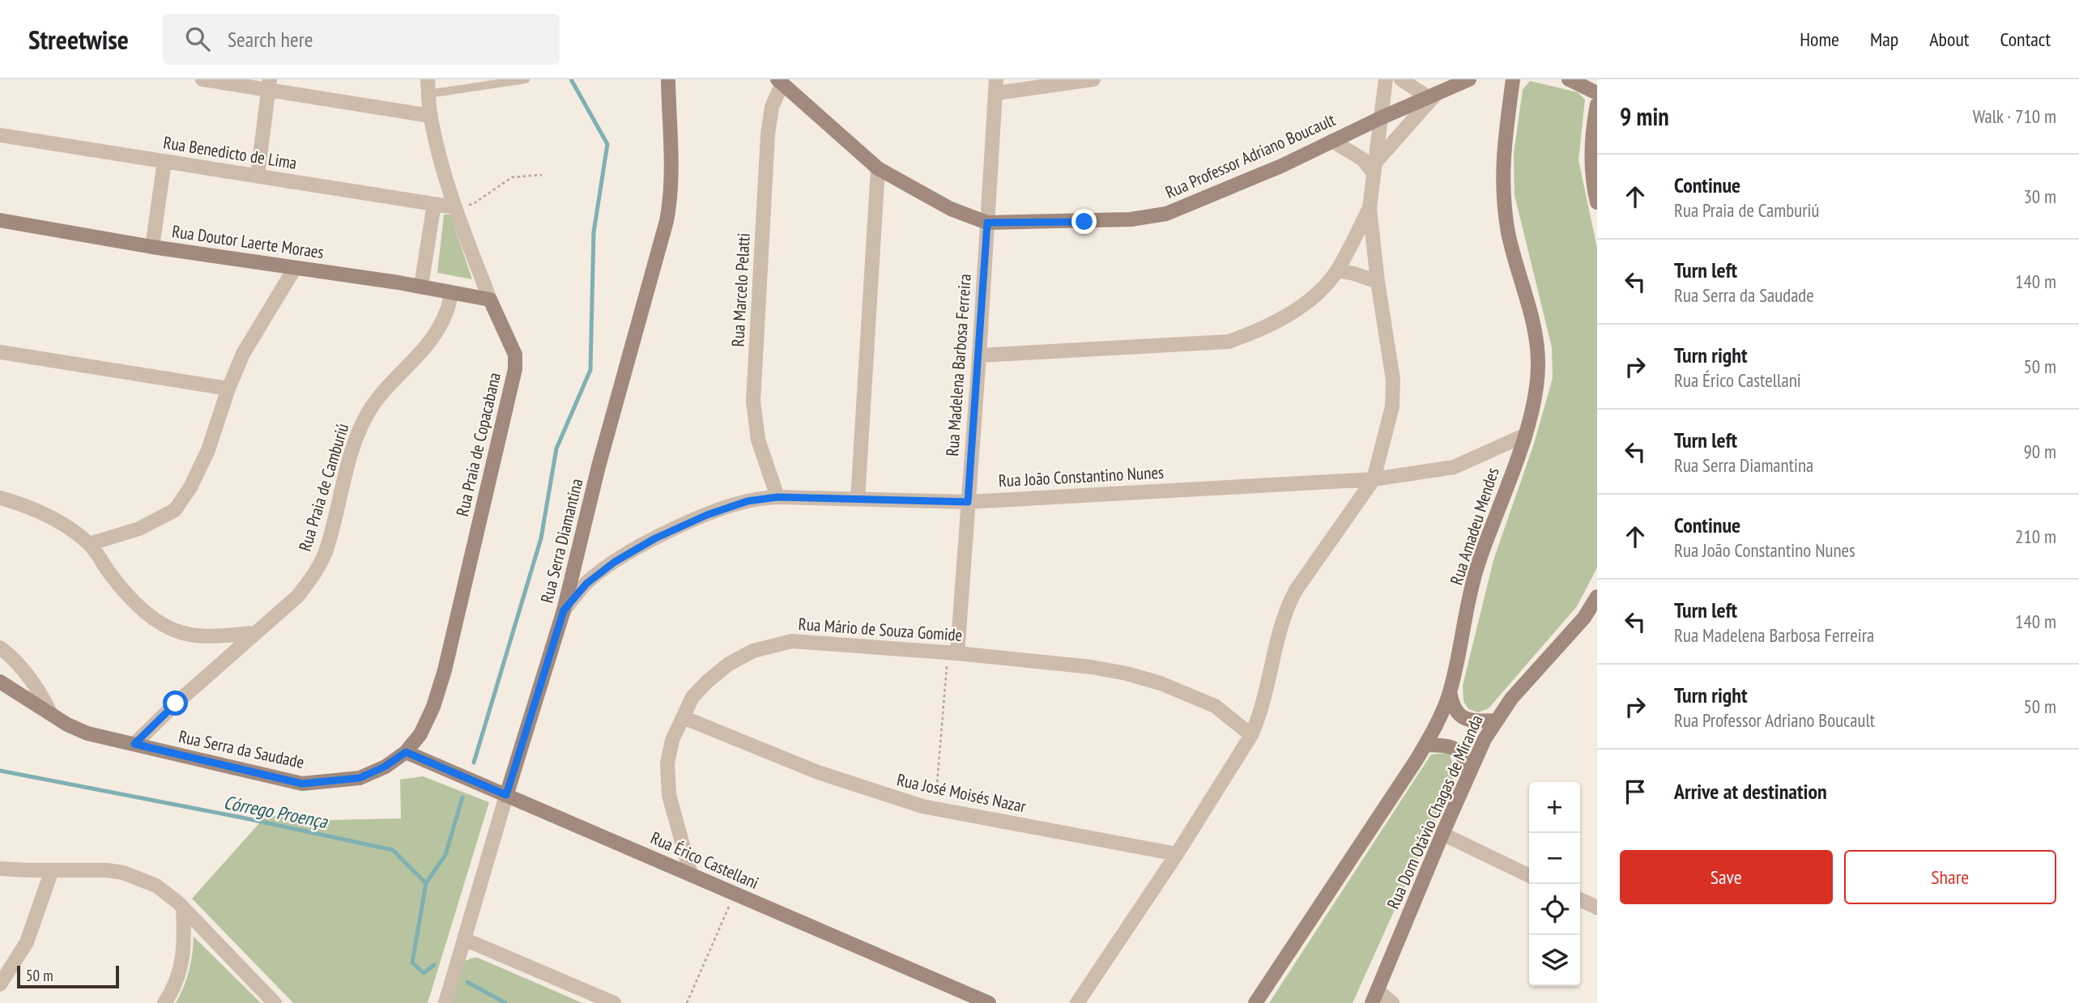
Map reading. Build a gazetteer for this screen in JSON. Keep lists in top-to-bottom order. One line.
{"streets":{"street":["Rua Benedicto de Lima","Rua Professor Adriano Boucault","Rua Doutor Laerte Moraes","Rua Marcelo Pelatti","Rua Madelena Barbosa Ferreira","Rua Praia de Copacabana","Rua João Constantino Nunes","Rua Praia de Camburiú","Rua Amadeu Mendes","Rua Serra Diamantina","Rua Mário de Souza Gomide","Rua Serra da Saudade","Rua José Moisés Nazar","Rua Dom Otávio Chagas de Miranda","Rua Érico Castellani"]},"crossings":[["Rua Benedicto de Lima","Rua Praia de Copacabana"],["Rua Professor Adriano Boucault","Rua Marcelo Pelatti"],["Rua Professor Adriano Boucault","Rua Madelena Barbosa Ferreira"],["Rua Doutor Laerte Moraes","Rua Praia de Copacabana"],["Rua Doutor Laerte Moraes","Rua Praia de Camburiú"],["Rua Marcelo Pelatti","Rua João Constantino Nunes"],["Rua Madelena Barbosa Ferreira","Rua João Constantino Nunes"],["Rua Madelena Barbosa Ferreira","Rua Mário de Souza Gomide"],["Rua Praia de Copacabana","Rua Serra da Saudade"],["Rua Praia de Copacabana","Rua Érico Castellani"],["Rua João Constantino Nunes","Rua Amadeu Mendes"],["Rua João Constantino Nunes","Rua Serra Diamantina"],["Rua Praia de Camburiú","Rua Serra da Saudade"],["Rua Serra Diamantina","Rua Érico Castellani"],["Rua Mário de Souza Gomide","Rua José Moisés Nazar"],["Rua Mário de Souza Gomide","Rua Érico Castellani"],["Rua Serra da Saudade","Rua Érico Castellani"]],"water":["Córrego Proença"],"scale_bar":"50 m","page":{"header":"Streetwise","search":"Search here","nav":["Home","Map","About","Contact"],"heading":["9 min","Walk · 710 m"],"list":[["Continue","Rua Praia de Camburiú","30 m"],["Turn left","Rua Serra da Saudade","140 m"],["Turn right","Rua Érico Castellani","50 m"],["Turn left","Rua Serra Diamantina","90 m"],["Continue","Rua João Constantino Nunes","210 m"],["Turn left","Rua Madelena Barbosa Ferreira","140 m"],["Turn right","Rua Professor Adriano Boucault","50 m"],"Arrive at destination"],"map_buttons":["+","−"],"buttons":["Save","Share"],"scale":"50 m"}}
